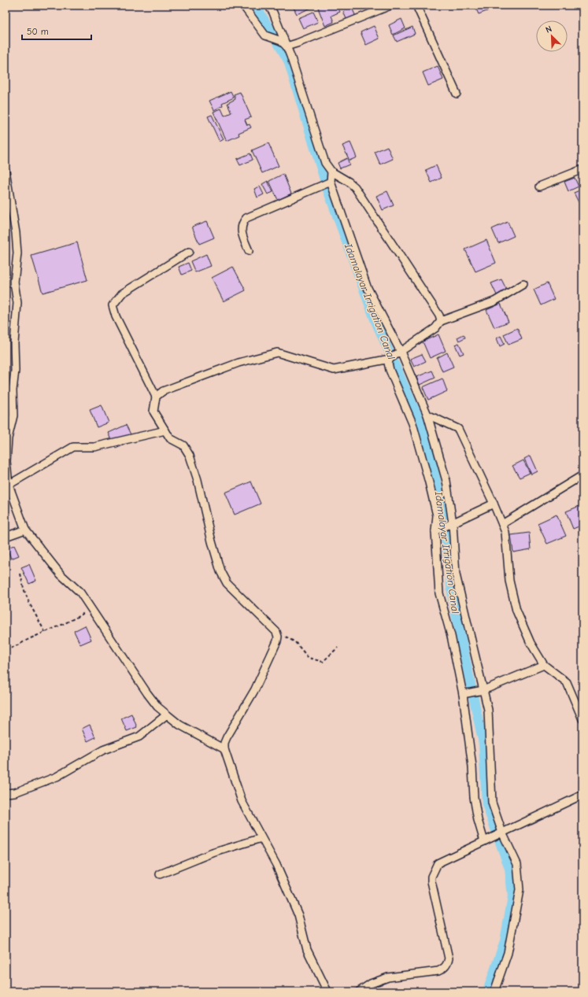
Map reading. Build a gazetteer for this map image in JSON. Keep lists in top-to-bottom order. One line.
{"water":["Idamalayar Irrigation Canal"],"scale_bar":"50 m","north":"top left"}
